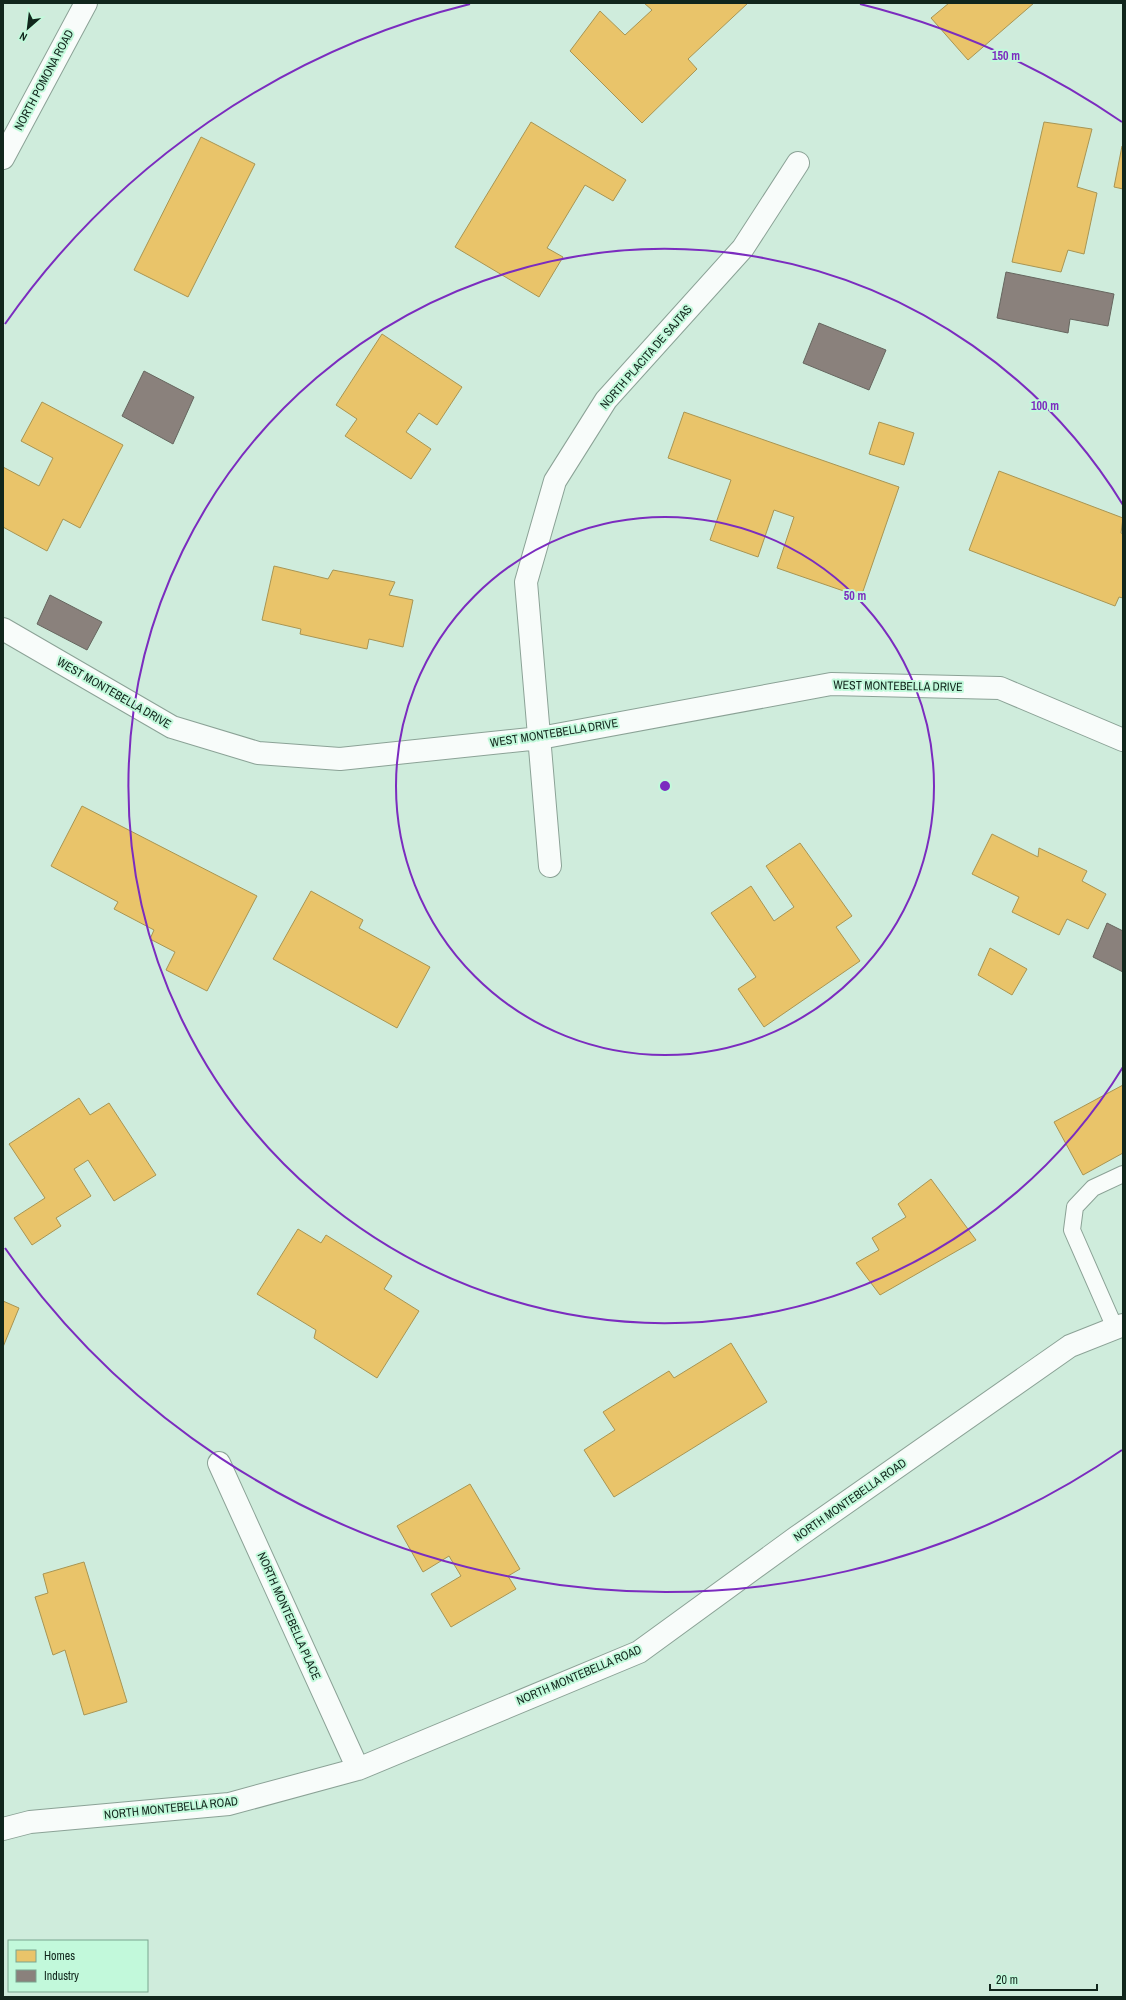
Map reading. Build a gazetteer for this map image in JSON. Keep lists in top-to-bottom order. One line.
{"streets":{"street":["NORTH POMONA ROAD","NORTH PLACITA DE SAJTAS","WEST MONTEBELLA DRIVE","NORTH MONTEBELLA ROAD","NORTH MONTEBELLA PLACE"]},"crossings":[["NORTH PLACITA DE SAJTAS","WEST MONTEBELLA DRIVE"],["NORTH MONTEBELLA ROAD","NORTH MONTEBELLA PLACE"]],"legend":["Homes","Industry"],"scale_bar":"20 m","north":"bottom left","rings":["150 m","100 m","50 m"]}
